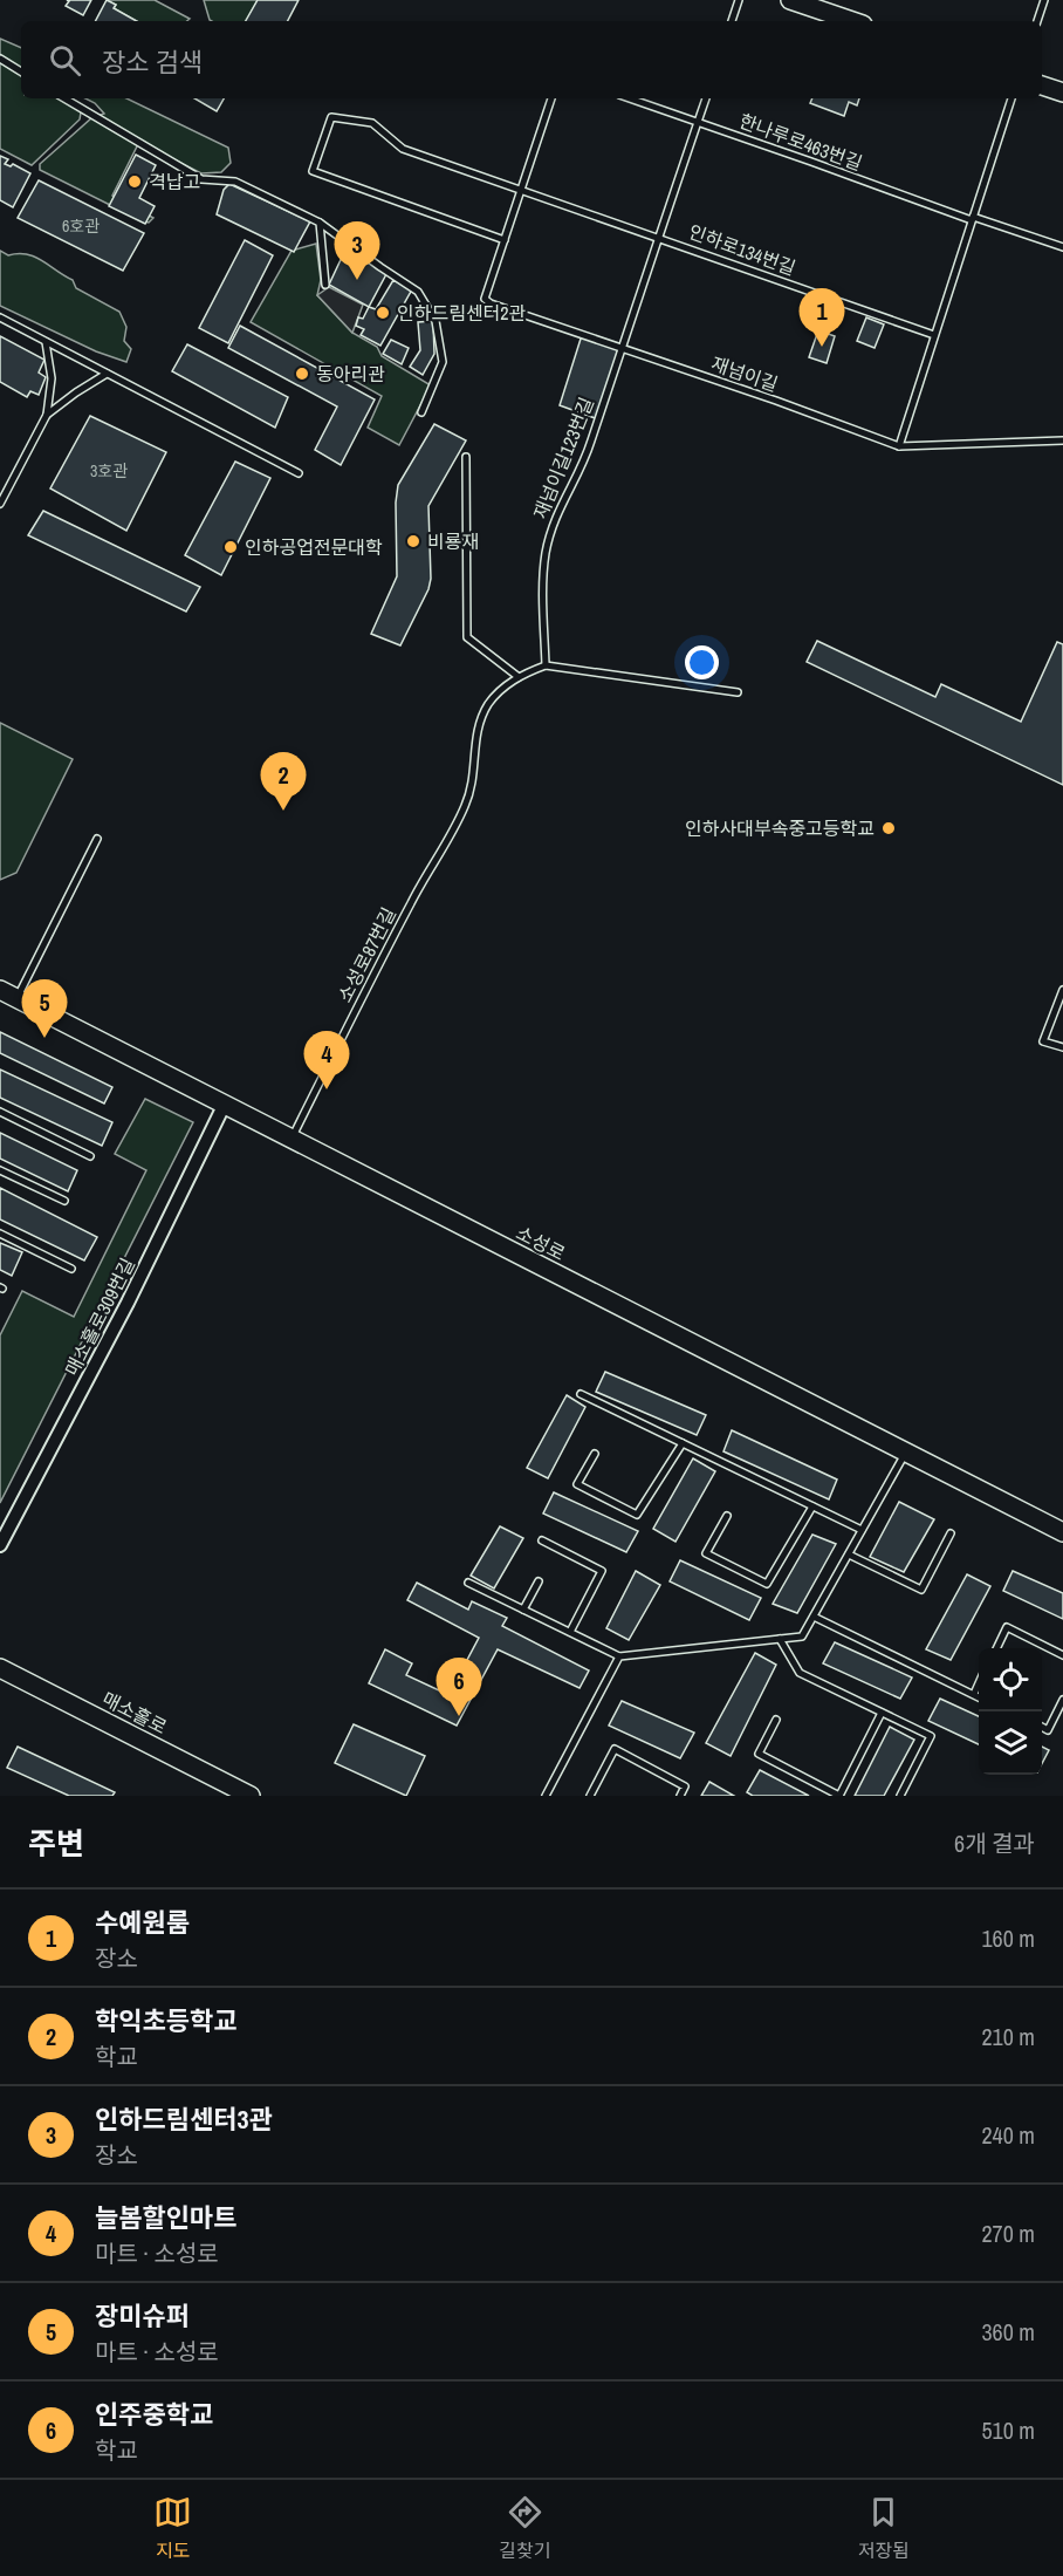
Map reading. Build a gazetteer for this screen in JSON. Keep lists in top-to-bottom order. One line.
{"streets":{"main road":["소성로","매소홀로"],"street":["매소홀로309번길"],"lane":["한나루로463번길","인하로134번길","재넘이길","재넘이길123번길","소성로87번길"]},"crossings":[["한나루로463번길","재넘이길123번길"],["인하로134번길","재넘이길"],["인하로134번길","재넘이길123번길"],["재넘이길","재넘이길123번길"],["소성로87번길","소성로"],["소성로","매소홀로309번길"]],"places":["격납고","인하드림센터2관","동아리관","비룡재","인하공업전문대학","인하사대부속중고등학교"],"house_numbers":["6호관","3호관"],"page":{"search":"장소 검색","pins":["3","1","2","5","4","6"],"heading":["주변","6개 결과"],"list":[{"mark":"1","name":"수예원룸","note":"장소","value":"160 m"},{"mark":"2","name":"학익초등학교","note":"학교","value":"210 m"},{"mark":"3","name":"인하드림센터3관","note":"장소","value":"240 m"},{"mark":"4","name":"늘봄할인마트","note":"마트 · 소성로","value":"270 m"},{"mark":"5","name":"장미슈퍼","note":"마트 · 소성로","value":"360 m"},{"mark":"6","name":"인주중학교","note":"학교","value":"510 m"}],"nav":["지도","길찾기","저장됨"]}}
